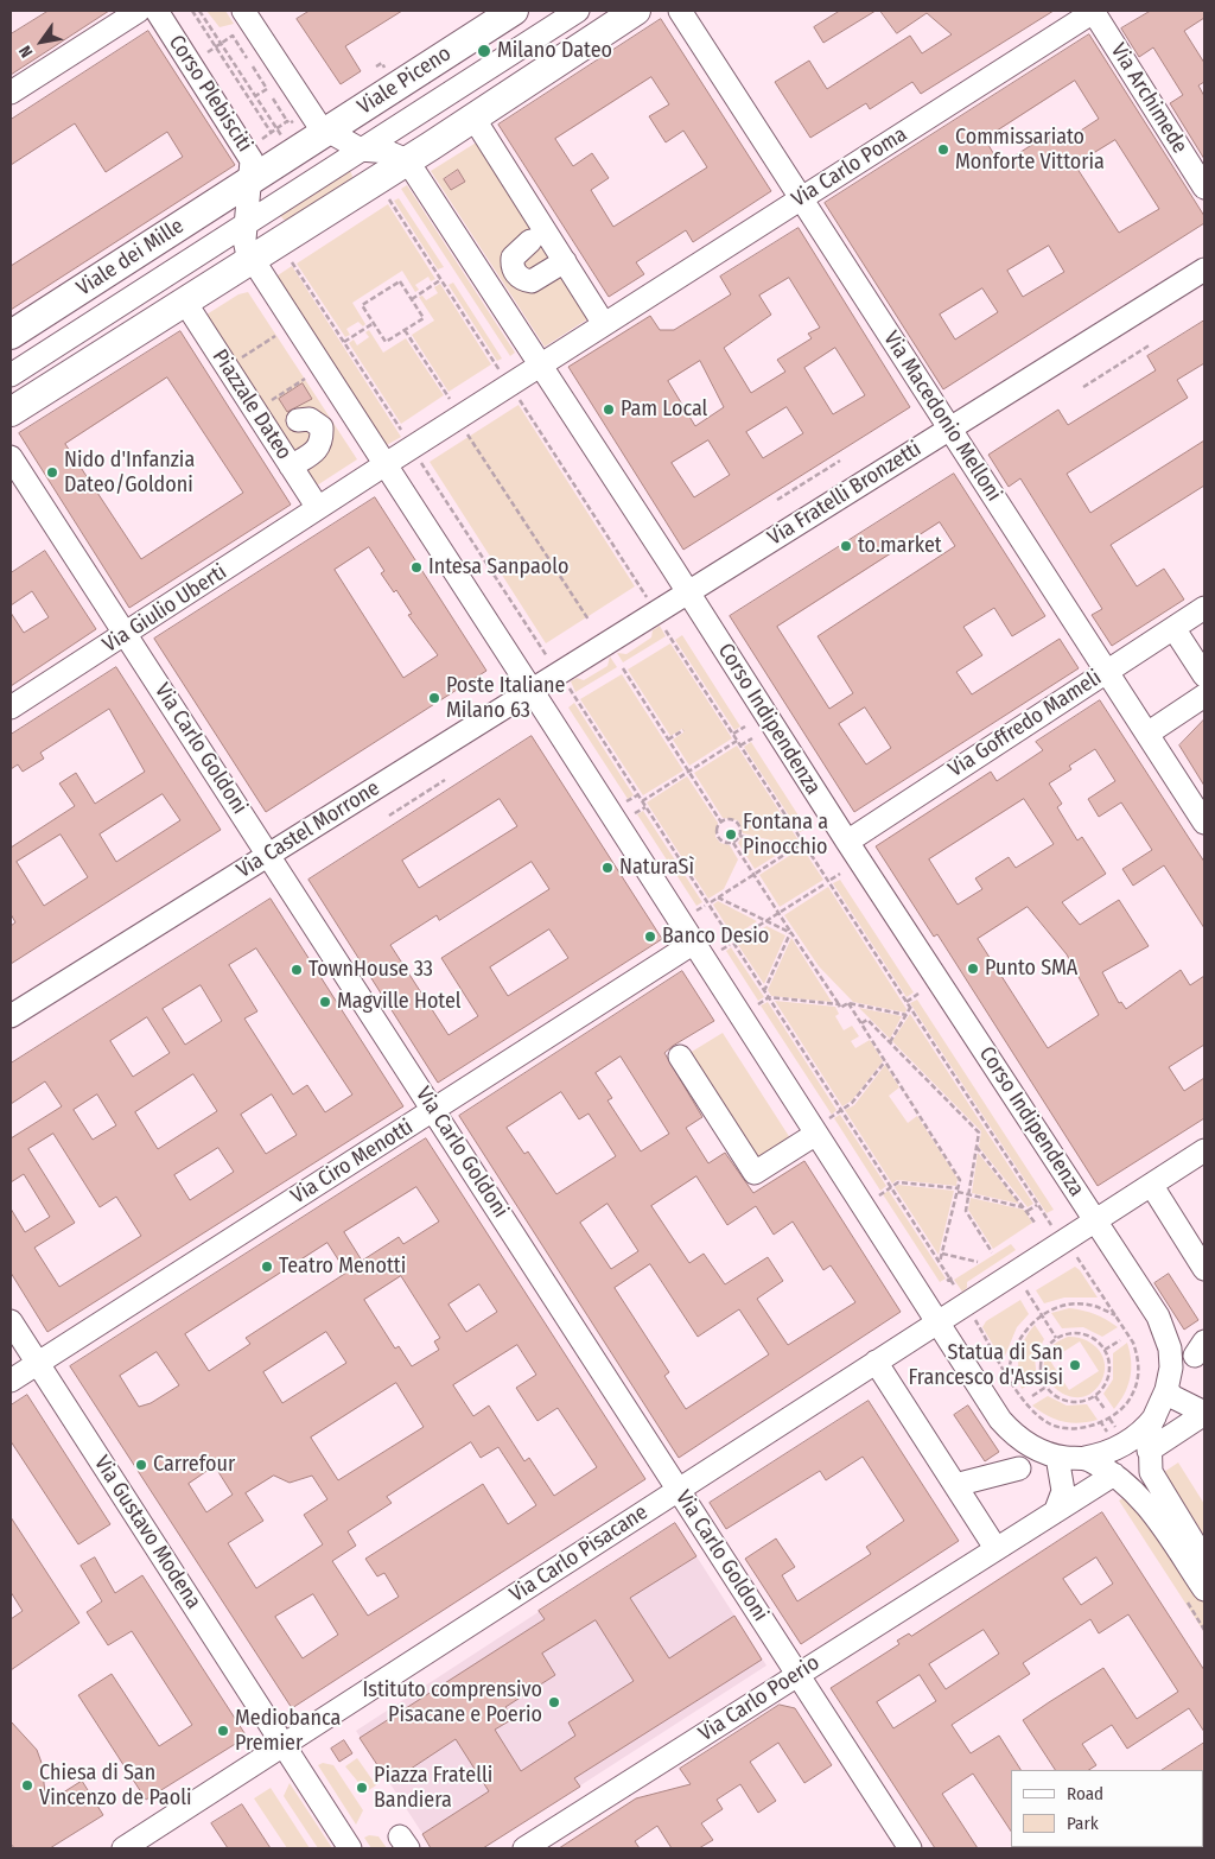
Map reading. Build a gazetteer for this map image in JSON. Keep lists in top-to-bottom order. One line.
{"streets":{"main road":["Viale Piceno","Viale dei Mille"],"street":["Corso Plebisciti","Via Archimede","Via Carlo Poma","Piazzale Dateo","Via Macedonio Melloni","Via Fratelli Bronzetti","Via Giulio Uberti","Corso Indipendenza","Via Goffredo Mameli","Via Carlo Goldoni","Via Castel Morrone","Via Ciro Menotti","Via Gustavo Modena","Via Carlo Pisacane","Via Carlo Poerio"]},"crossings":[["Corso Plebisciti","Viale dei Mille"],["Via Archimede","Via Carlo Poma"],["Via Carlo Poma","Via Macedonio Melloni"],["Piazzale Dateo","Via Giulio Uberti"],["Via Macedonio Melloni","Via Fratelli Bronzetti"],["Via Macedonio Melloni","Via Goffredo Mameli"],["Via Fratelli Bronzetti","Corso Indipendenza"],["Via Fratelli Bronzetti","Via Castel Morrone"],["Via Giulio Uberti","Via Carlo Goldoni"],["Corso Indipendenza","Via Goffredo Mameli"],["Corso Indipendenza","Via Carlo Pisacane"],["Via Carlo Goldoni","Via Castel Morrone"],["Via Carlo Goldoni","Via Ciro Menotti"],["Via Carlo Goldoni","Via Carlo Pisacane"],["Via Carlo Goldoni","Via Carlo Poerio"],["Via Ciro Menotti","Via Gustavo Modena"],["Via Gustavo Modena","Via Carlo Pisacane"]],"places":["Milano Dateo","Commissariato Monforte Vittoria","Pam Local","Nido d'Infanzia Dateo/Goldoni","to.market","Intesa Sanpaolo","Poste Italiane Milano 63","Fontana a Pinocchio","NaturaSì","Banco Desio","Punto SMA","TownHouse 33","Magville Hotel","Teatro Menotti","Statua di San Francesco d'Assisi","Carrefour","Istituto comprensivo Pisacane e Poerio","Mediobanca Premier","Chiesa di San Vincenzo de Paoli","Piazza Fratelli Bandiera"],"legend":["Road","Park"],"north":"bottom left"}
